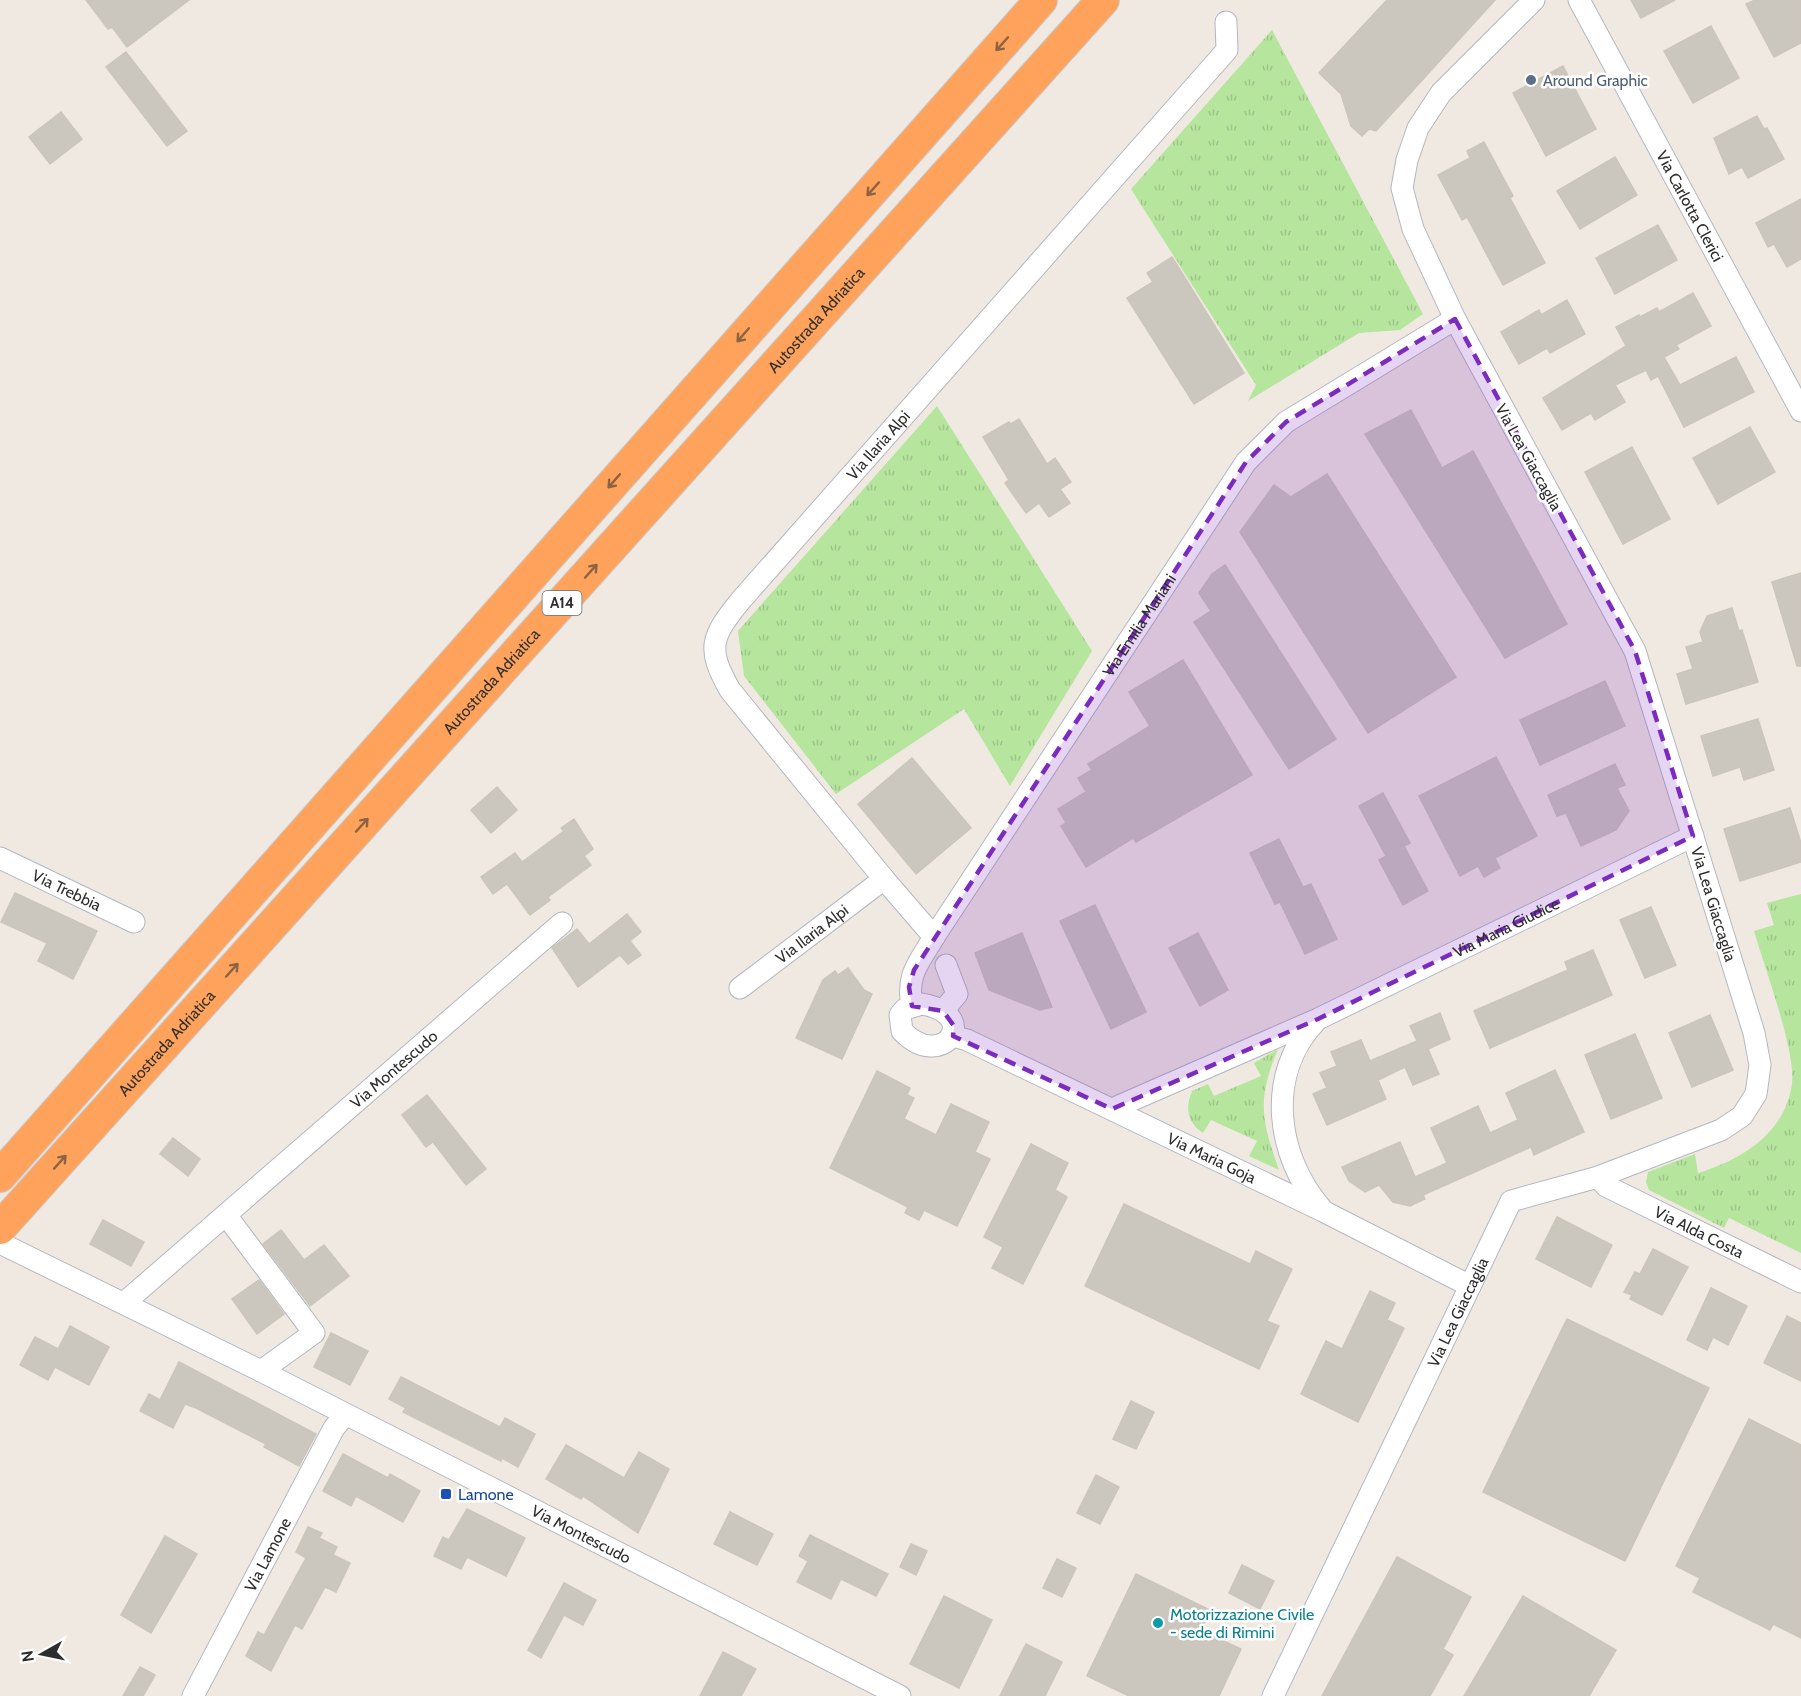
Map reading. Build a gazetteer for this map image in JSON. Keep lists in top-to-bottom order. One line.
{"streets":{"highway":["Autostrada Adriatica","A14"],"street":["Via Carlotta Clerici","Via Ilaria Alpi","Via Lea Giaccaglia","Via Emilia Mariani","Via Trebbia","Via Maria Giudice","Via Montescudo","Via Maria Goja","Via Alda Costa","Via Lamone"]},"crossings":[["Via Ilaria Alpi","Via Emilia Mariani"],["Via Lea Giaccaglia","Via Emilia Mariani"],["Via Lea Giaccaglia","Via Maria Giudice"],["Via Lea Giaccaglia","Via Maria Goja"],["Via Lea Giaccaglia","Via Alda Costa"],["Via Emilia Mariani","Via Maria Goja"],["Via Maria Giudice","Via Maria Goja"],["Via Montescudo","Via Lamone"]],"places":{"other":["Around Graphic","Motorizzazione Civile - sede di Rimini"],"transit":["Lamone"]},"north":"left"}
